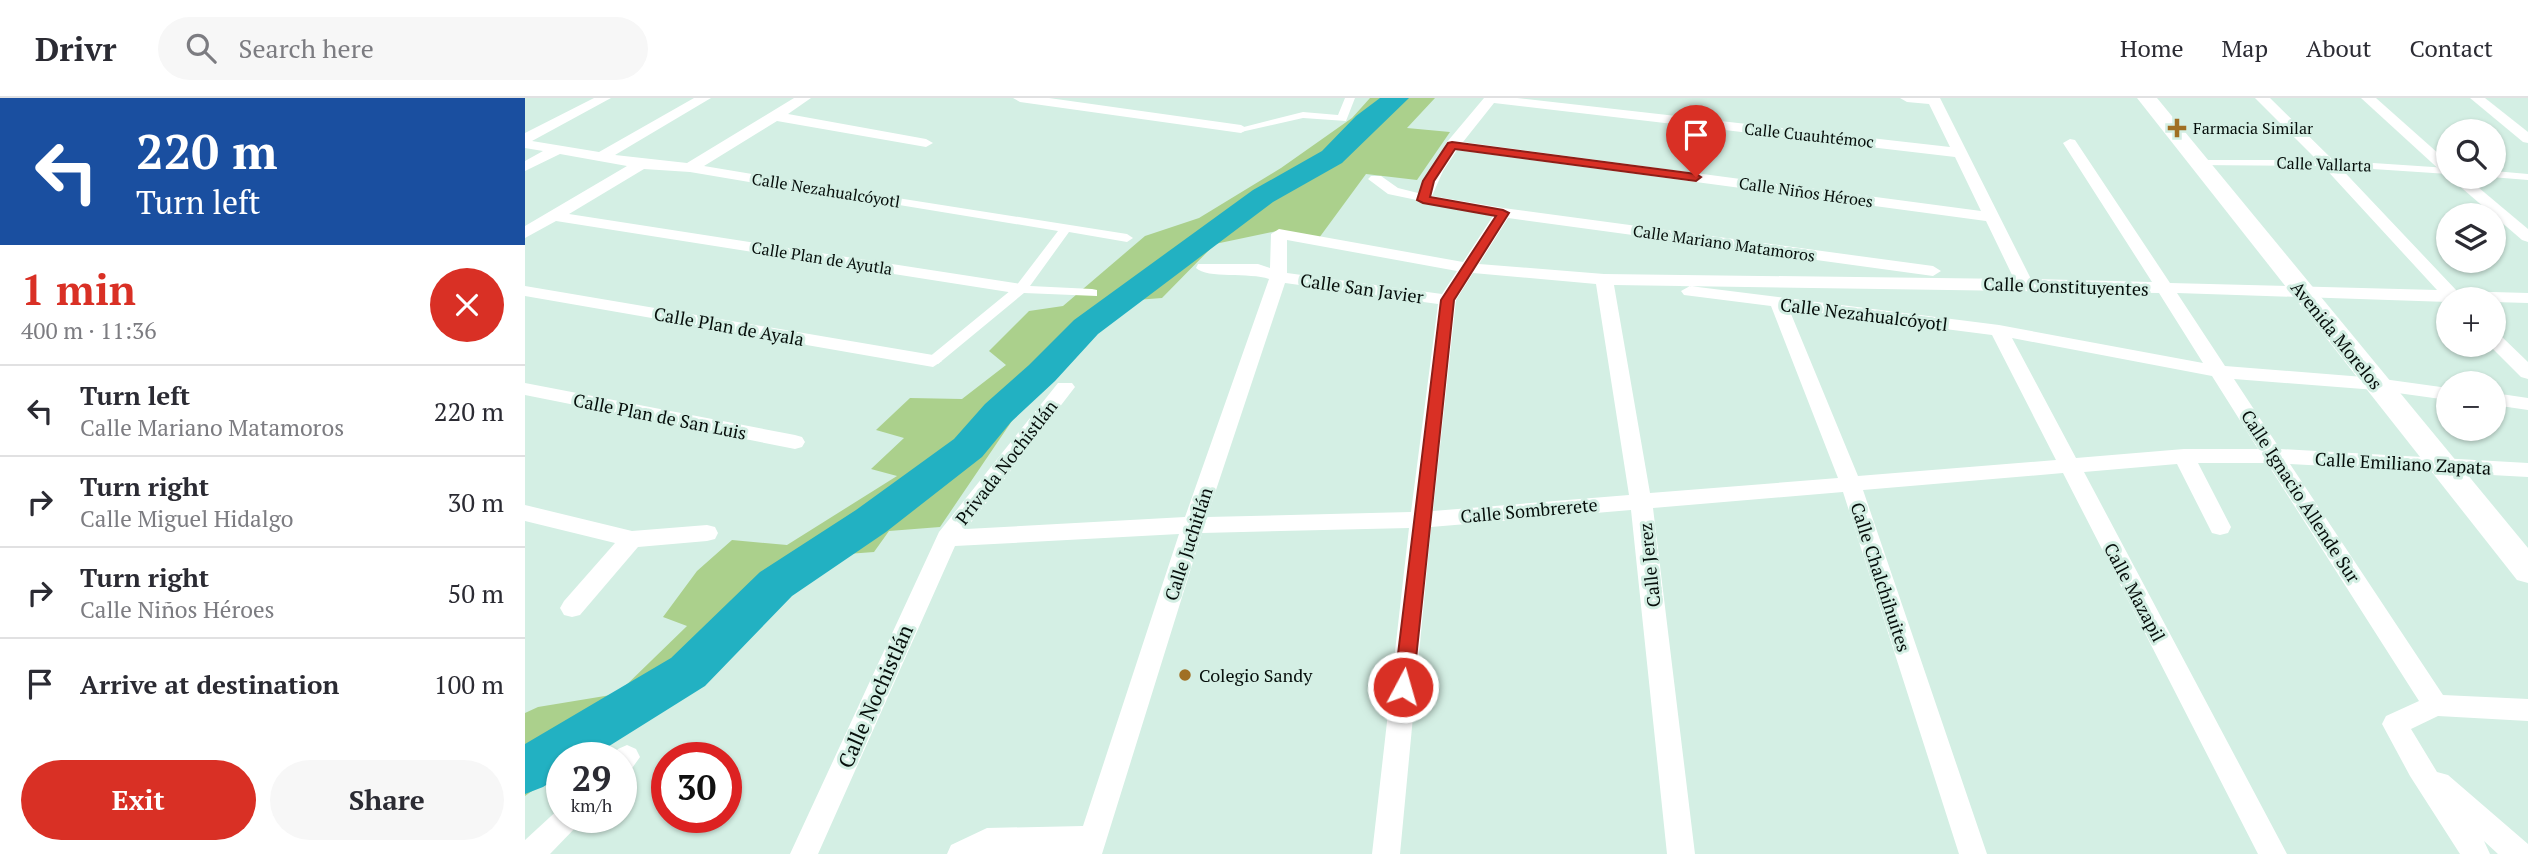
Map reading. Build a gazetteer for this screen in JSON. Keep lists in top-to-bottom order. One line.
{"streets":{"main road":["Avenida Morelos"],"street":["Calle Cuauhtémoc","Calle Vallarta","Calle Nezahualcóyotl","Calle Niños Héroes","Calle Mariano Matamoros","Calle Plan de Ayutla","Calle Constituyentes","Calle San Javier","Calle Plan de Ayala","Calle Plan de San Luis","Privada Nochistlán","Calle Emiliano Zapata","Calle Ignacio Allende Sur","Calle Sombrerete","Calle Juchitlán","Calle Jerez","Calle Chalchihuites","Calle Mazapil","Calle Nochistlán"]},"crossings":[["Calle Vallarta","Avenida Morelos"],["Calle Nezahualcóyotl","Calle Constituyentes"],["Calle Nezahualcóyotl","Avenida Morelos"],["Calle Nezahualcóyotl","Calle Ignacio Allende Sur"],["Calle Nezahualcóyotl","Calle Juchitlán"],["Calle Nezahualcóyotl","Calle Jerez"],["Calle Nezahualcóyotl","Calle Chalchihuites"],["Calle Nezahualcóyotl","Calle Mazapil"],["Calle Mariano Matamoros","Calle Constituyentes"],["Calle Constituyentes","Avenida Morelos"],["Calle Constituyentes","Calle Ignacio Allende Sur"],["Calle Constituyentes","Calle Jerez"],["Calle San Javier","Calle Juchitlán"],["Avenida Morelos","Calle Emiliano Zapata"],["Privada Nochistlán","Calle Sombrerete"],["Privada Nochistlán","Calle Nochistlán"],["Calle Emiliano Zapata","Calle Ignacio Allende Sur"],["Calle Emiliano Zapata","Calle Sombrerete"],["Calle Emiliano Zapata","Calle Mazapil"],["Calle Sombrerete","Calle Juchitlán"],["Calle Sombrerete","Calle Jerez"],["Calle Sombrerete","Calle Chalchihuites"],["Calle Sombrerete","Calle Mazapil"],["Calle Sombrerete","Calle Nochistlán"]],"places":{"health":["Farmacia Similar"],"other":["Colegio Sandy"]},"page":{"header":"Drivr","search":"Search here","nav":["Home","Map","About","Contact"],"turn":["220 m","Turn left"],"map_buttons":["+","−"],"heading":["1 min","400 m · 11:36"],"list":[{"name":"Turn left","note":"Calle Mariano Matamoros","value":"220 m"},{"name":"Turn right","note":"Calle Miguel Hidalgo","value":"30 m"},{"name":"Turn right","note":"Calle Niños Héroes","value":"50 m"},{"name":"Arrive at destination","value":"100 m"}],"speed":"29 km/h","limit":"30","buttons":["Exit","Share"]}}
